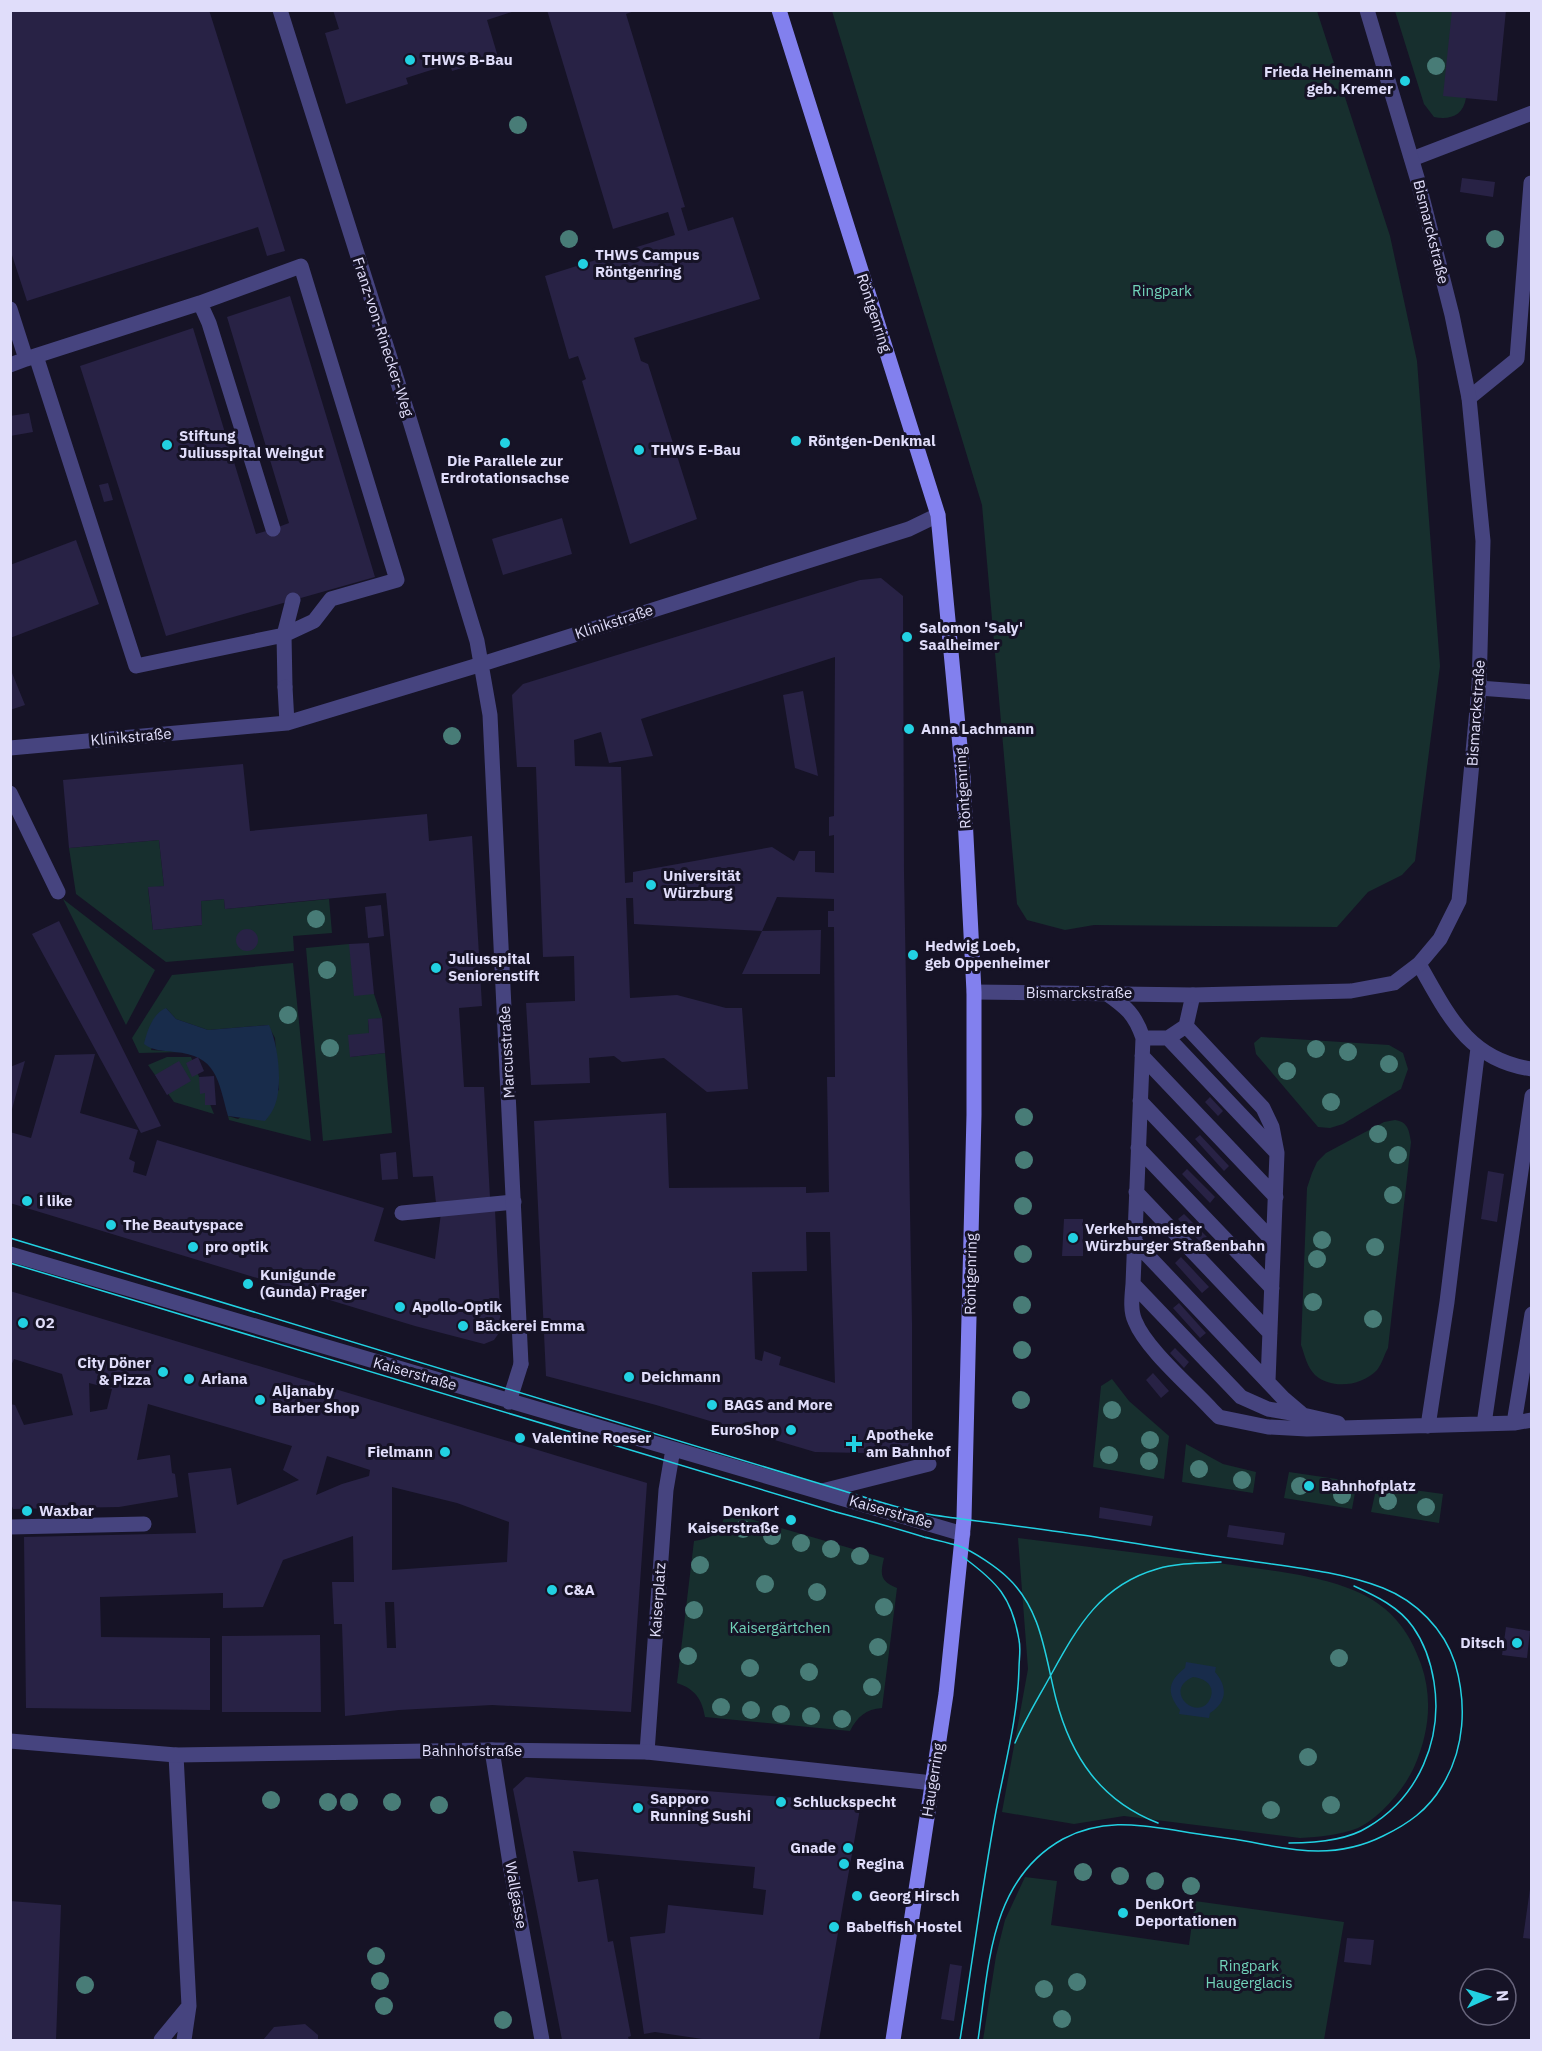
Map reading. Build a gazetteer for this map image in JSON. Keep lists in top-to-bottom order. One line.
{"streets":{"main road":["Röntgenring","Haugerring"],"street":["Bismarckstraße","Franz-von-Rinecker-Weg","Klinikstraße","Marcusstraße","Kaiserstraße","Kaiserplatz","Bahnhofstraße","Wallgasse"]},"crossings":[["Bismarckstraße","Röntgenring"],["Röntgenring","Klinikstraße"],["Röntgenring","Kaiserstraße"],["Röntgenring","Haugerring"],["Franz-von-Rinecker-Weg","Klinikstraße"],["Franz-von-Rinecker-Weg","Marcusstraße"],["Klinikstraße","Marcusstraße"],["Marcusstraße","Kaiserstraße"],["Kaiserstraße","Kaiserplatz"],["Kaiserstraße","Haugerring"],["Kaiserplatz","Bahnhofstraße"],["Bahnhofstraße","Haugerring"],["Bahnhofstraße","Wallgasse"]],"parks":["Ringpark","Kaisergärtchen","Ringpark Haugerglacis"],"places":{"other":["THWS B-Bau","Frieda Heinemann geb. Kremer","THWS Campus Röntgenring","Röntgen-Denkmal","Die Parallele zur Erdrotationsachse","Stiftung Juliusspital Weingut","THWS E-Bau","Salomon 'Saly' Saalheimer","Anna Lachmann","Universität Würzburg","Hedwig Loeb, geb Oppenheimer","Juliusspital Seniorenstift","i like","The Beautyspace","Verkehrsmeister Würzburger Straßenbahn","pro optik","Kunigunde (Gunda) Prager","Apollo-Optik","O2","Bäckerei Emma","City Döner & Pizza","Deichmann","Ariana","Aljanaby Barber Shop","BAGS and More","EuroShop","Valentine Roeser","Fielmann","Bahnhofplatz","Waxbar","Denkort Kaiserstraße","C&A","Ditsch","Schluckspecht","Sapporo Running Sushi","Gnade","Regina","Georg Hirsch","DenkOrt Deportationen","Babelfish Hostel"],"health":["Apotheke am Bahnhof"]},"north":"right"}
